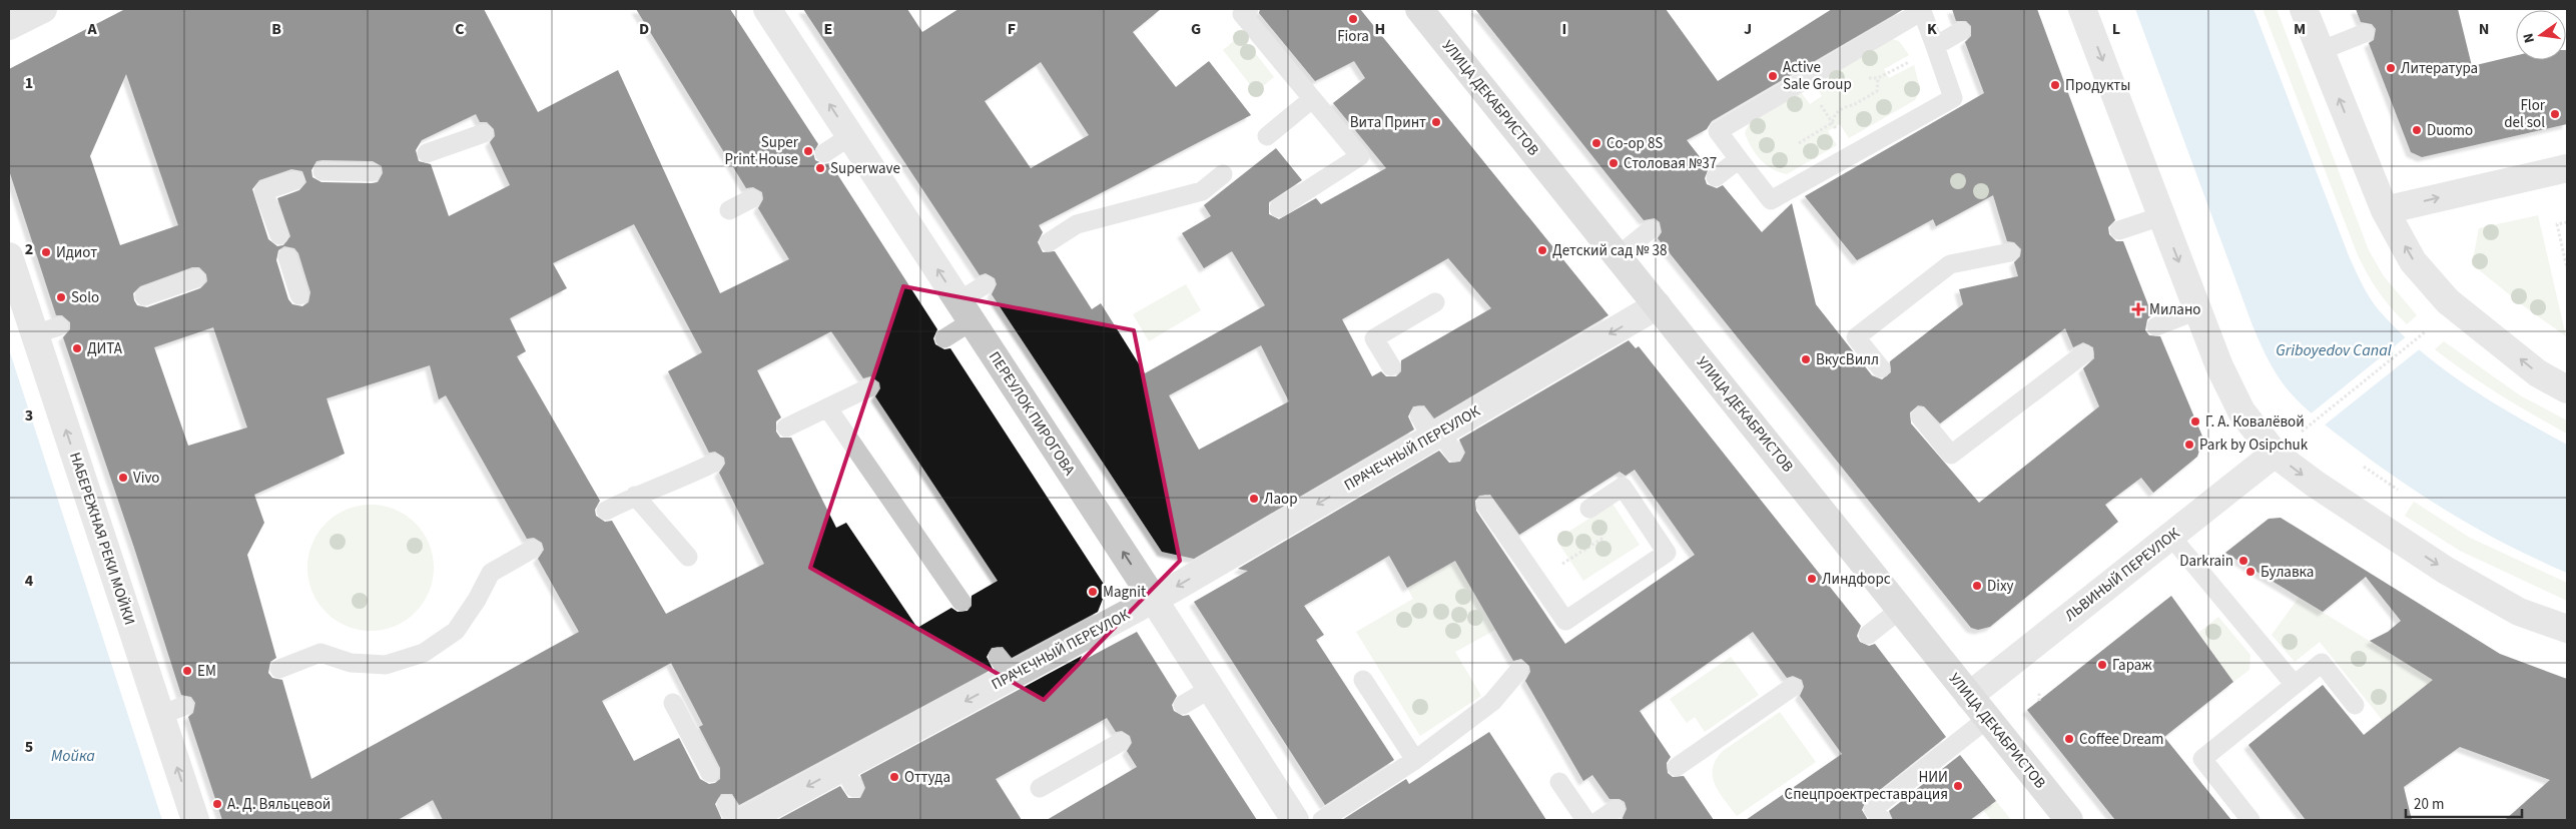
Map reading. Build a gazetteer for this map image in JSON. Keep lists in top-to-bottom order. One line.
{"streets":{"main road":["УЛИЦА ДЕКАБРИСТОВ"],"street":["ПЕРЕУЛОК ПИРОГОВА","ПРАЧЕЧНЫЙ ПЕРЕУЛОК","НАБЕРЕЖНАЯ РЕКИ МОЙКИ","ЛЬВИНЫЙ ПЕРЕУЛОК"]},"crossings":[["УЛИЦА ДЕКАБРИСТОВ","ПРАЧЕЧНЫЙ ПЕРЕУЛОК"],["УЛИЦА ДЕКАБРИСТОВ","ЛЬВИНЫЙ ПЕРЕУЛОК"],["ПЕРЕУЛОК ПИРОГОВА","ПРАЧЕЧНЫЙ ПЕРЕУЛОК"]],"one_way":["ПЕРЕУЛОК ПИРОГОВА","ПРАЧЕЧНЫЙ ПЕРЕУЛОК","НАБЕРЕЖНАЯ РЕКИ МОЙКИ"],"water":["Griboyedov Canal","Мойка"],"places":{"other":["Fiora","Литература","Active Sale Group","Продукты","Flor del sol","Вита Принт","Duomo","Co-op 8S","Super Print House","Столовая №37","Superwave","Детский сад № 38","Идиот","Solo","ДИТА","ВкусВилл","Г. А. Ковалёвой","Park by Osipchuk","Vivo","Лаор","Darkrain","Булавка","Линдфорс","Dixy","Magnit","Гараж","ЕМ","Coffee Dream","Оттуда","НИИ Спецпроектреставрация","А. Д. Вяльцевой"],"health":["Милано"]},"scale_bar":"20 m","north":"left","grid":{"columns":["A","B","C","D","E","F","G","H","I","J","K","L","M","N"],"rows":["1","2","3","4","5"]}}
